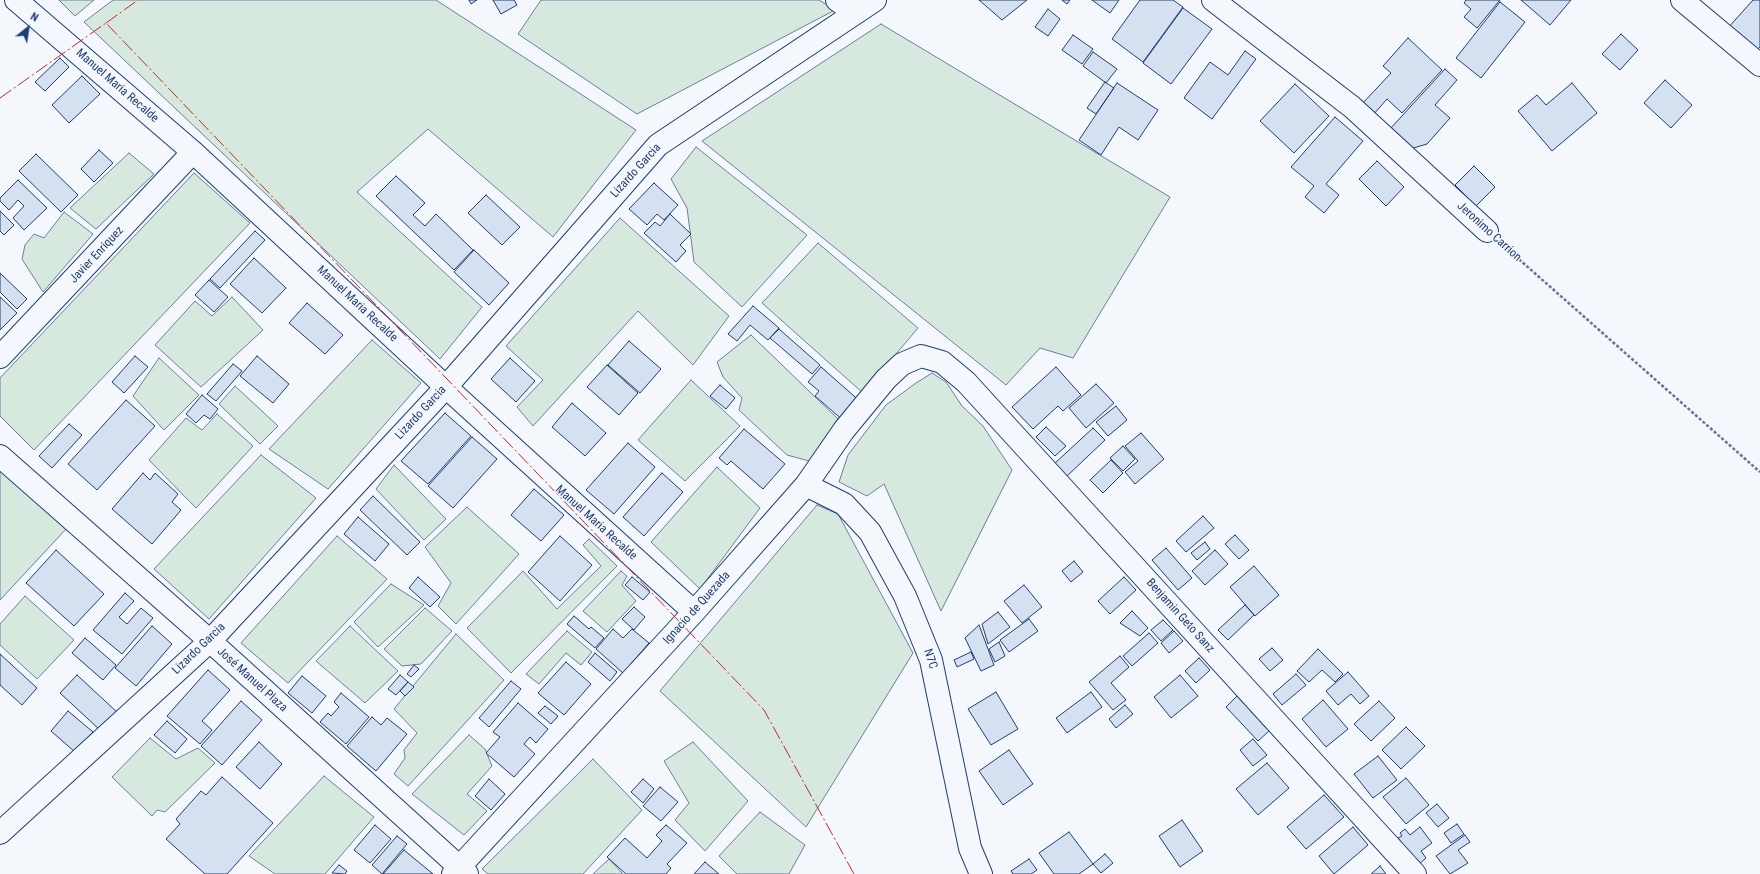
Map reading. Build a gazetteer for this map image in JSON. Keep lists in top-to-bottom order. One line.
{"streets":{"street":["Manuel Maria Recalde","Lizardo Garcia","Jeronimo Carrion","Javier Enriquez","Ignacio de Quezada","Benjamin Geto Sanz","N7C","José Manuel Plaza"]},"crossings":[["Manuel Maria Recalde","Lizardo Garcia"],["Manuel Maria Recalde","Javier Enriquez"],["Manuel Maria Recalde","Ignacio de Quezada"],["Lizardo Garcia","José Manuel Plaza"],["Ignacio de Quezada","Benjamin Geto Sanz"],["Ignacio de Quezada","N7C"],["Ignacio de Quezada","José Manuel Plaza"]],"north":"top right"}
